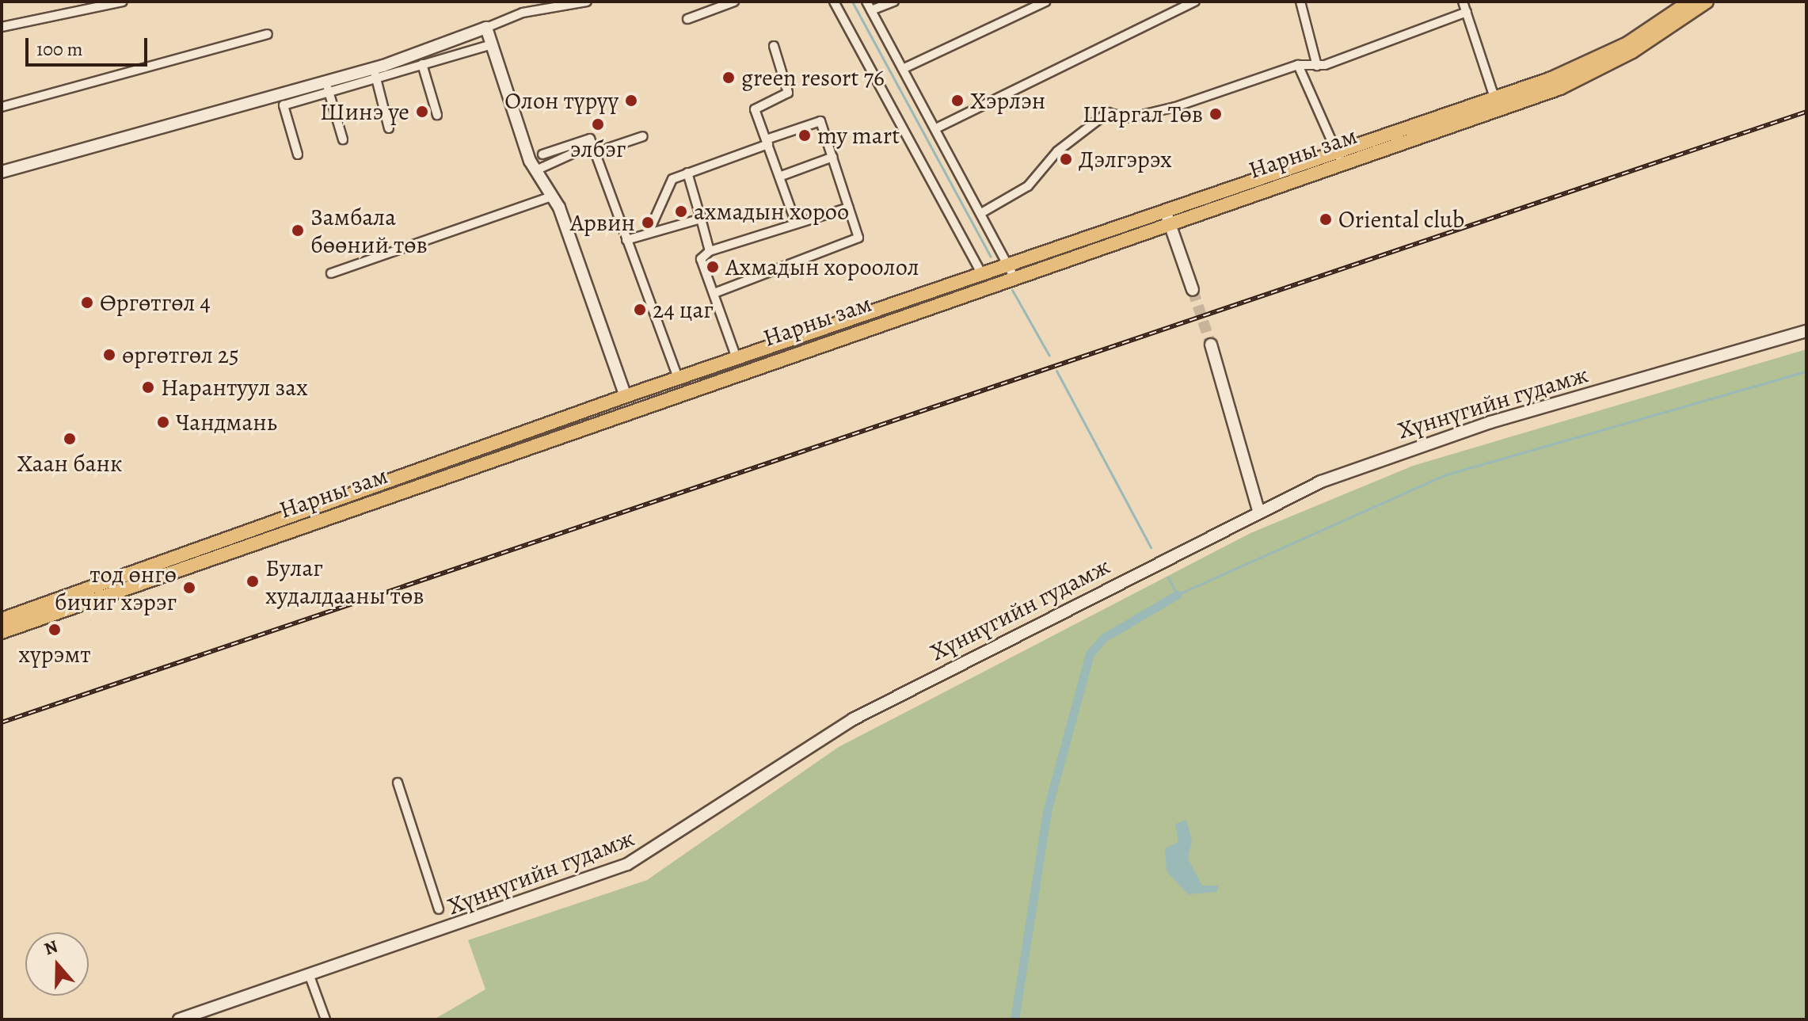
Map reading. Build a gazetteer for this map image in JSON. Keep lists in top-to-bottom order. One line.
{"streets":{"main road":["Нарны зам","Хүннүгийн гудамж"]},"places":["green resort 76","Олон түрүү","Хэрлэн","Шинэ үе","Шаргал Төв","элбэг","my mart","Дэлгэрэх","ахмадын хороо","Oriental club","Арвин","Замбала бөөний төв","Ахмадын хороолол","Өргөтгөл 4","24 цаг","өргөтгөл 25","Нарантуул зах","Чандмань","Хаан банк","Булаг худалдааны төв","тод өнгө бичиг хэрэг","хүрэмт"],"scale_bar":"100 m","north":"top"}
